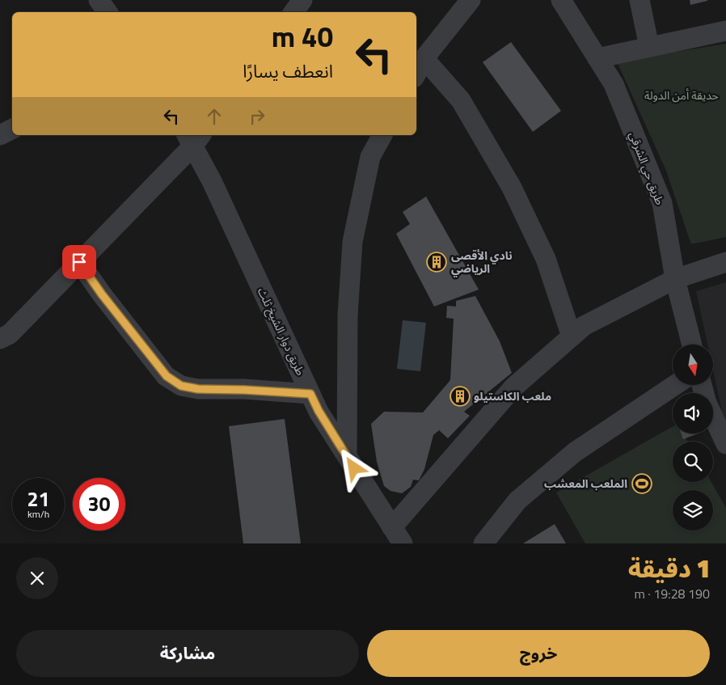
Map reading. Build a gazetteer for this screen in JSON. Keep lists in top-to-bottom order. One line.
{"streets":{"street":["طريق حي الشرقي","طريق دوار الشيخ ثلث"]},"parks":["حديقة أمن الدولة"],"places":{"building":["نادي الأقصى الرياضي","ملعب الكاستيلو"],"sports":["الملعب المعشب"]},"north":"bottom","page":{"turn":["40 m","انعطف يسارًا"],"speed":"21 km/h","limit":"30","heading":["1 دقيقة","190 m · 19:28"],"buttons":["خروج","مشاركة"]}}
